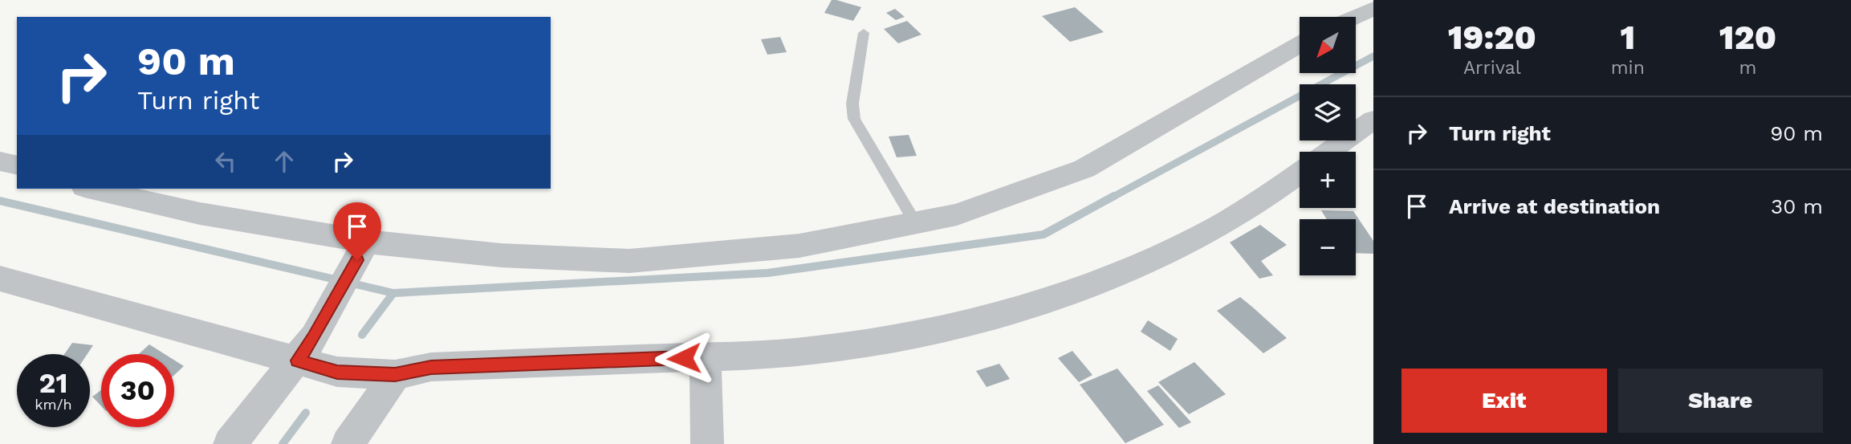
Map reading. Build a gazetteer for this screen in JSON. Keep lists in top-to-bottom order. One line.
{"north":"bottom left","page":{"eta":["19:20","Arrival","1","min","120","m"],"map_buttons":["+","−"],"turn":["90 m","Turn right"],"list":[{"name":"Turn right","value":"90 m"},{"name":"Arrive at destination","value":"30 m"}],"speed":"21 km/h","limit":"30","buttons":["Exit","Share"]}}
